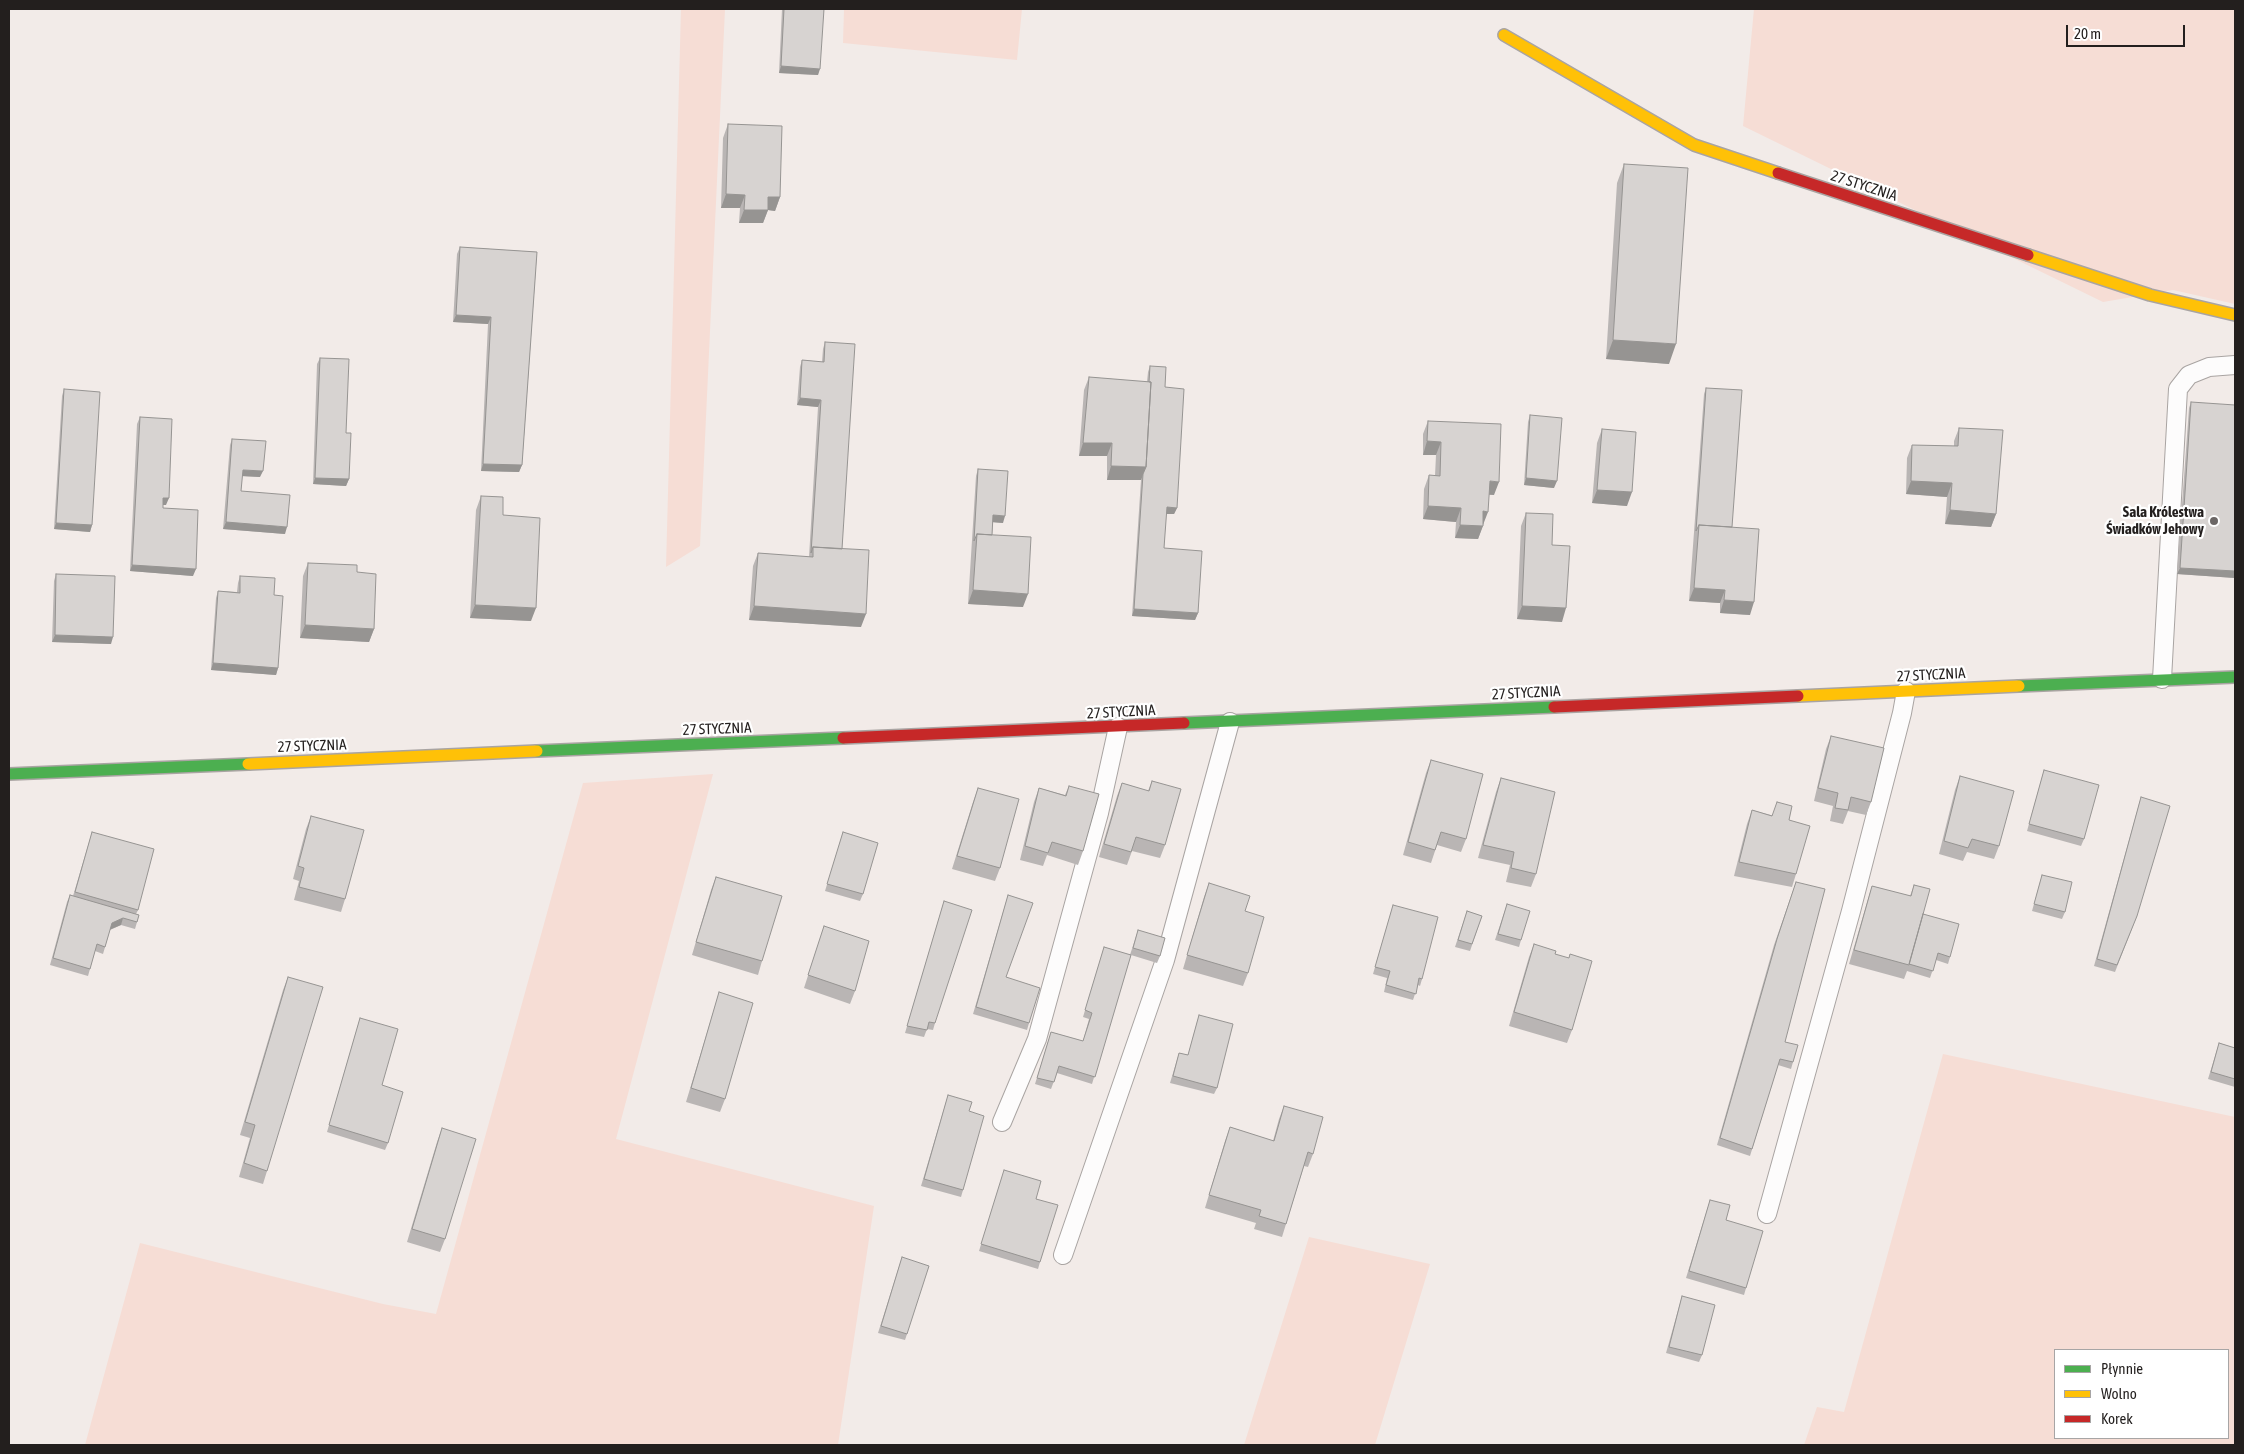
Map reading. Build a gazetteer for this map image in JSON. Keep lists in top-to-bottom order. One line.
{"streets":{"street":["27 STYCZNIA"]},"places":["Sala Królestwa Świadków Jehowy"],"legend":["Płynnie","Wolno","Korek"],"scale_bar":"20 m"}
